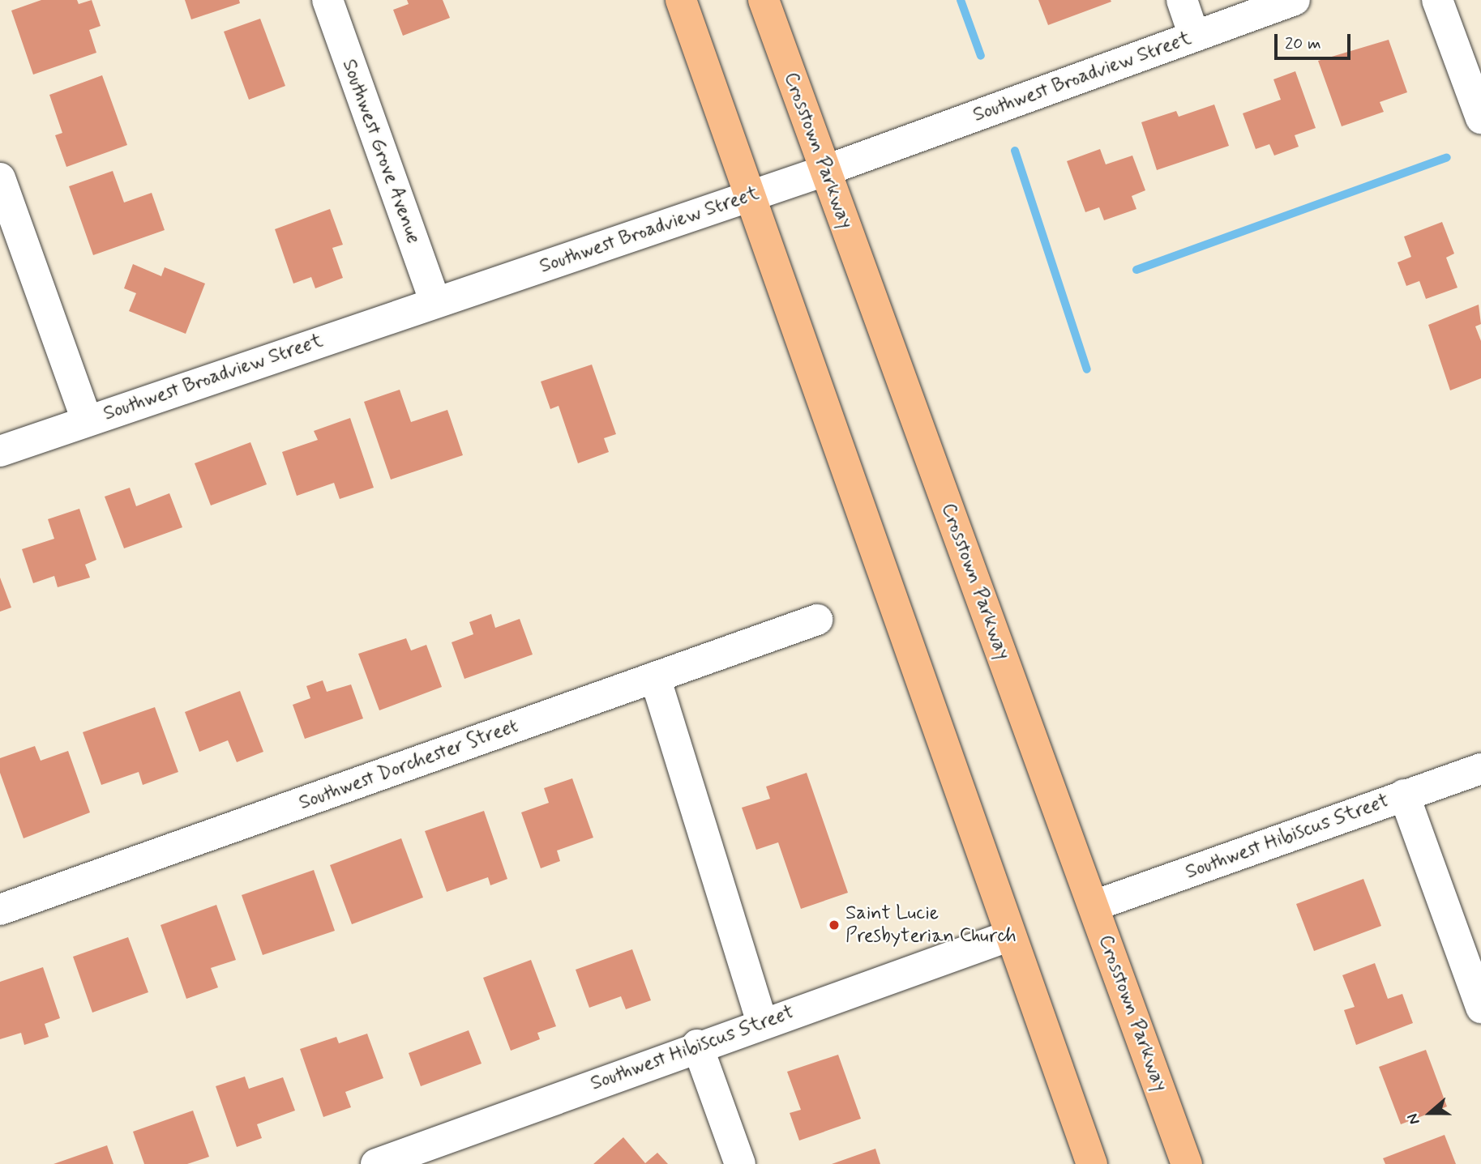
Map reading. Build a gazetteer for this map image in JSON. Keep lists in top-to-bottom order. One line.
{"streets":{"main road":["Crosstown Parkway"],"street":["Southwest Broadview Street","Southwest Grove Avenue","Southwest Dorchester Street","Southwest Hibiscus Street"]},"crossings":[["Southwest Broadview Street","Crosstown Parkway"],["Southwest Broadview Street","Southwest Grove Avenue"],["Crosstown Parkway","Southwest Hibiscus Street"]],"places":["Saint Lucie Presbyterian Church"],"scale_bar":"20 m","north":"left"}
